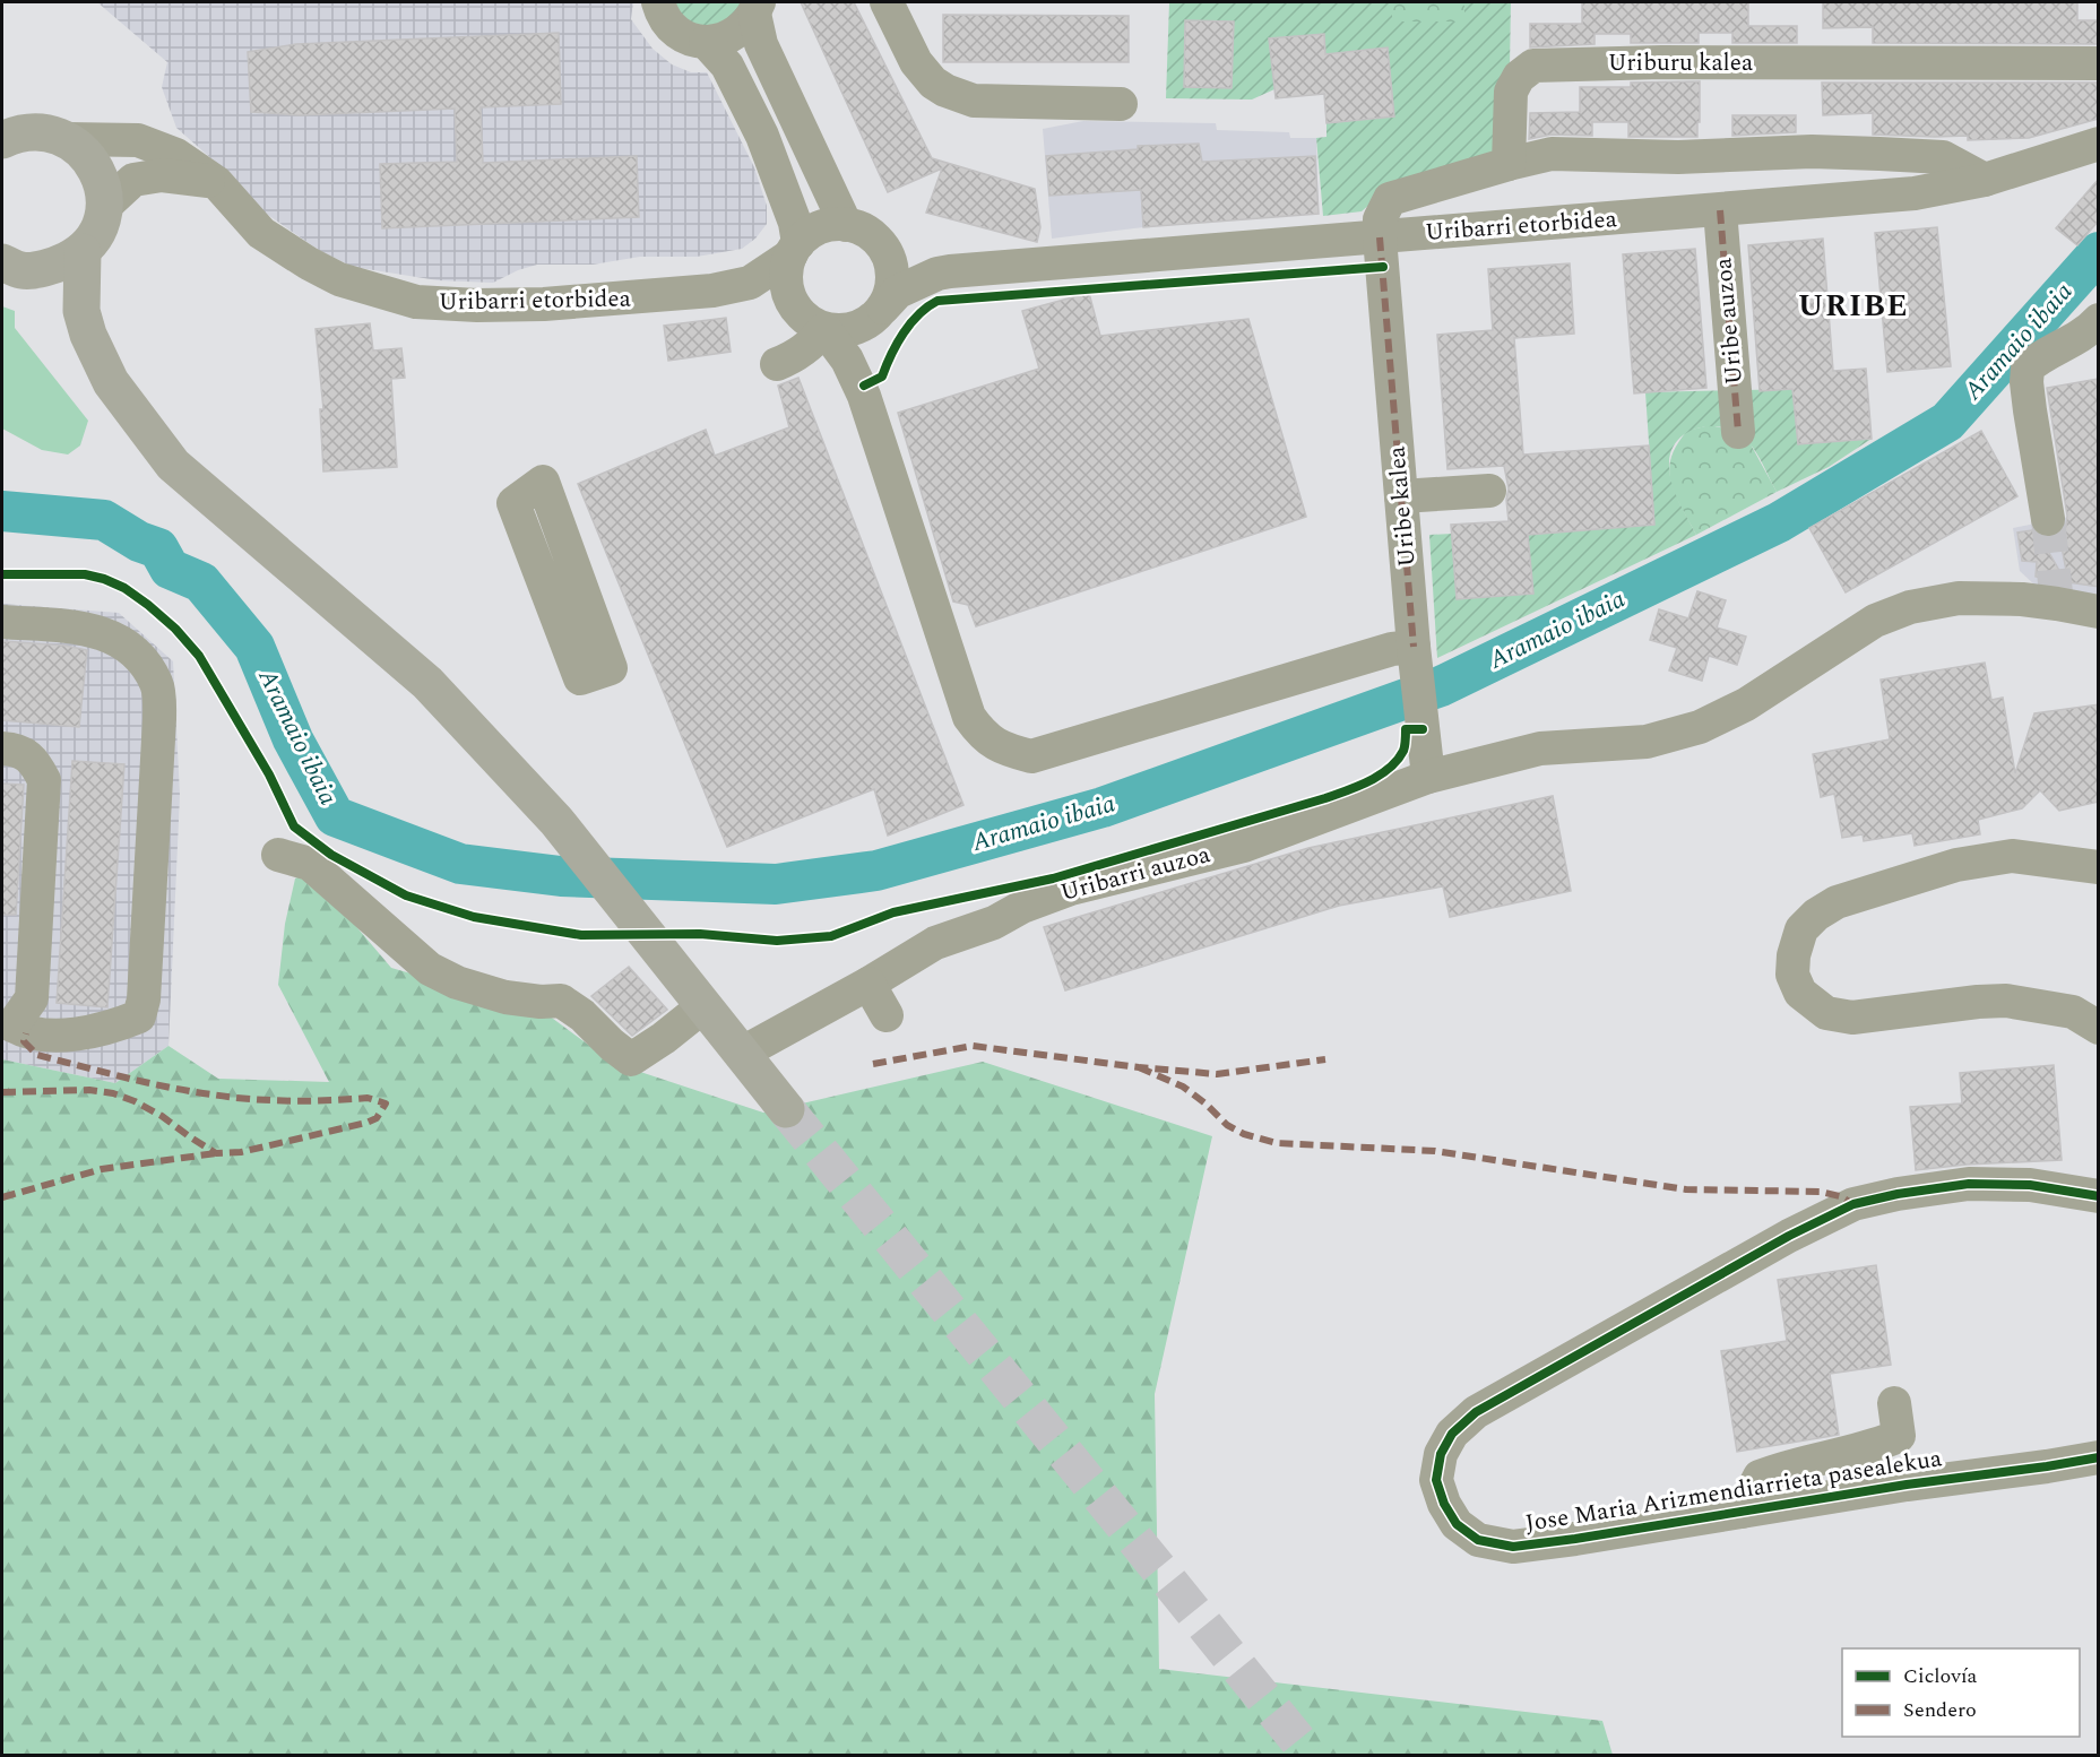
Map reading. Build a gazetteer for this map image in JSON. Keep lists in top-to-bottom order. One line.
{"streets":{"street":["Uriburu kalea","Uribarri etorbidea","Uribe auzoa","Uribe kalea","Uribarri auzoa","Jose Maria Arizmendiarrieta pasealekua"]},"crossings":[["Uribarri etorbidea","Uribe auzoa"],["Uribarri etorbidea","Uribe kalea"],["Uribe kalea","Uribarri auzoa"]],"districts":["URIBE"],"water":["Aramaio ibaia"],"legend":["Ciclovía","Sendero"]}
